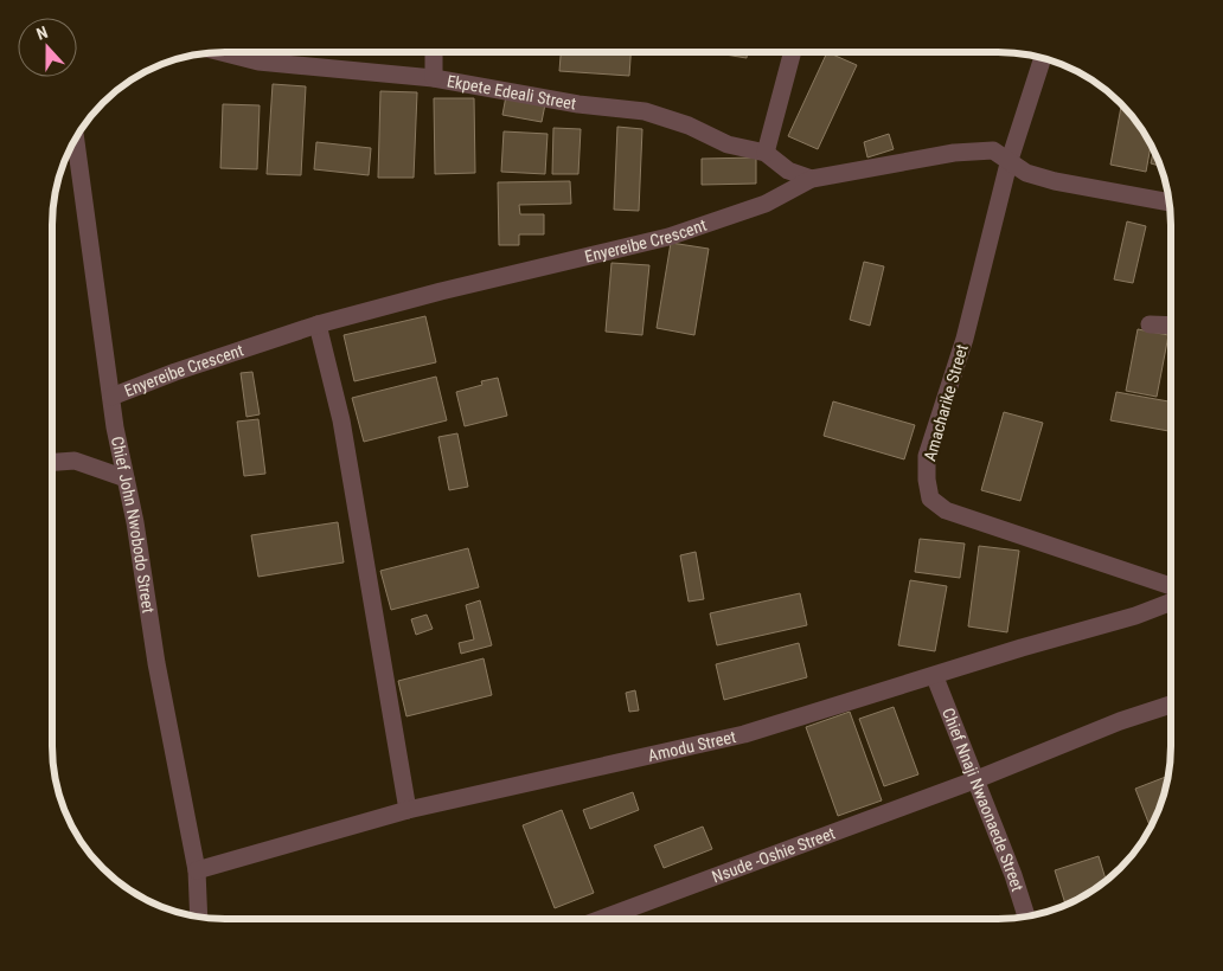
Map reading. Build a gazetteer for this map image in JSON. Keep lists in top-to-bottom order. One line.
{"streets":{"street":["Ekpete Edeali Street","Enyereibe Crescent","Amacharike Street","Chief John Nwobodo Street","Amodu Street","Chief Nnaji Nwaonaede Street","Nsude -Oshie Street"]},"crossings":[["Ekpete Edeali Street","Enyereibe Crescent"],["Enyereibe Crescent","Amacharike Street"],["Enyereibe Crescent","Chief John Nwobodo Street"],["Chief John Nwobodo Street","Amodu Street"],["Amodu Street","Chief Nnaji Nwaonaede Street"],["Chief Nnaji Nwaonaede Street","Nsude -Oshie Street"]],"north":"top"}
